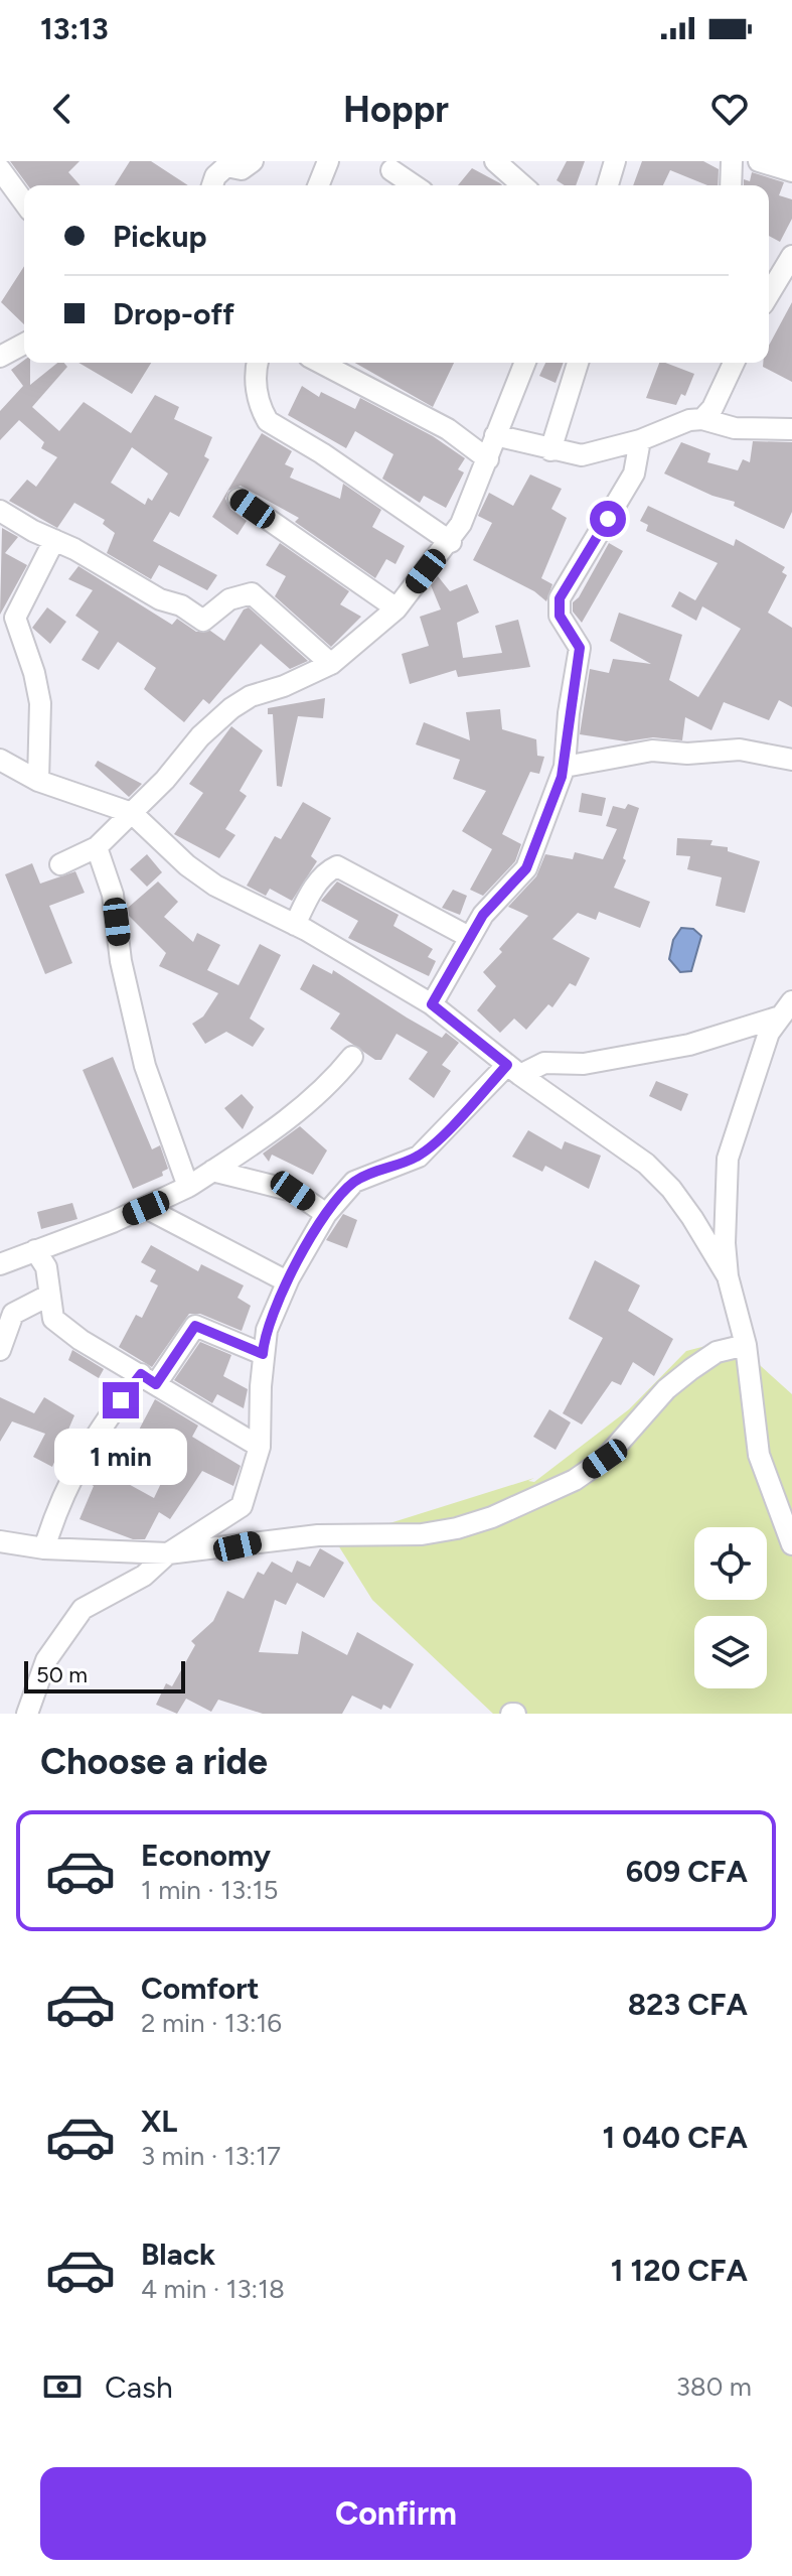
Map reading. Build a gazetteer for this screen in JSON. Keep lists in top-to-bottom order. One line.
{"scale_bar":"50 m","page":{"status":"13:13","header":"Hoppr","banner":["Pickup","Drop-off"],"bubble":"1 min","scale":"50 m","heading":"Choose a ride","list":[{"name":"Economy","note":"1 min · 13:15","value":"609 CFA"},{"name":"Comfort","note":"2 min · 13:16","value":"823 CFA"},{"name":"XL","note":"3 min · 13:17","value":"1 040 CFA"},{"name":"Black","note":"4 min · 13:18","value":"1 120 CFA"}],"pay":["Cash","380 m"],"buttons":"Confirm"}}
